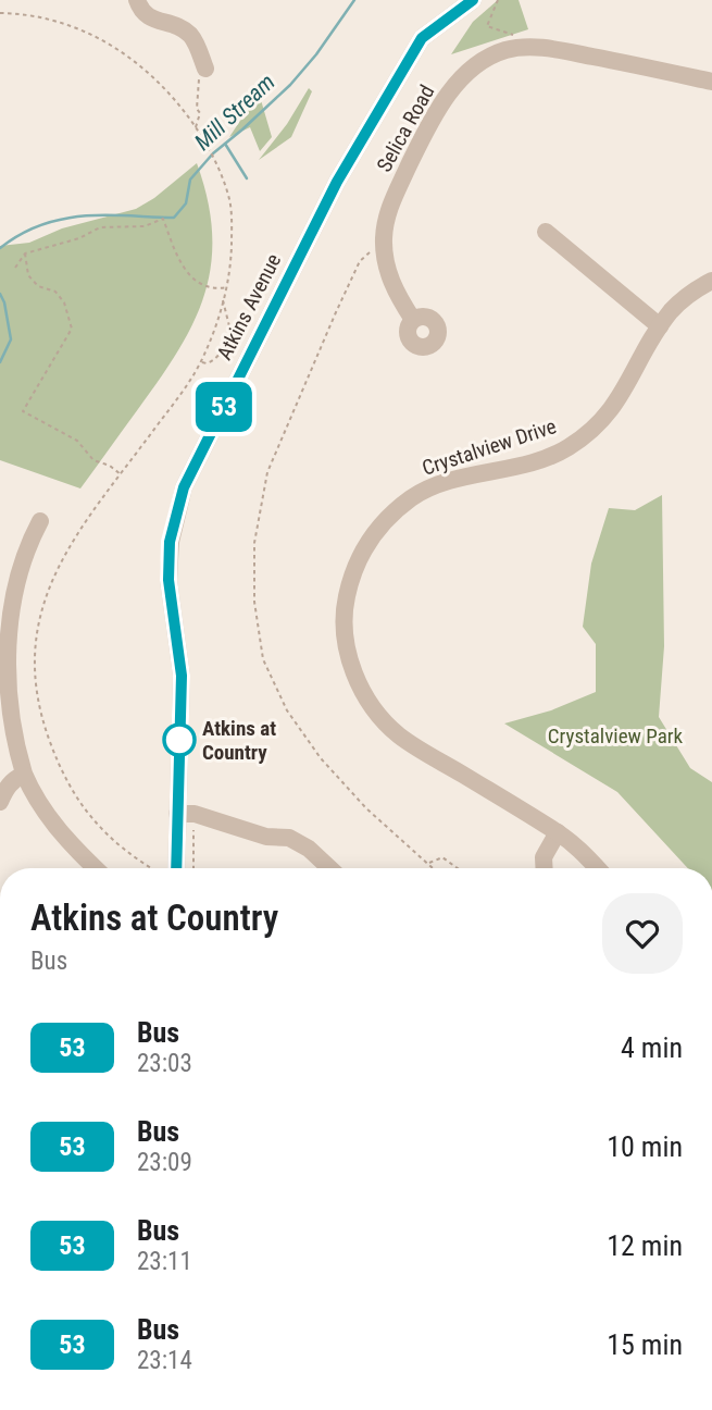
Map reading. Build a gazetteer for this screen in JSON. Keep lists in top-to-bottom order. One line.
{"streets":{"street":["Selica Road","Atkins Avenue","Crystalview Drive"]},"water":["Mill Stream"],"parks":["Crystalview Park"],"places":["Atkins at Country"],"lines":["bus line 53"],"page":{"on_map":"53","heading":["Atkins at Country","Bus"],"list":[{"mark":"53","name":"Bus","note":"23:03","value":"4 min"},{"mark":"53","name":"Bus","note":"23:09","value":"10 min"},{"mark":"53","name":"Bus","note":"23:11","value":"12 min"},{"mark":"53","name":"Bus","note":"23:14","value":"15 min"}]}}
